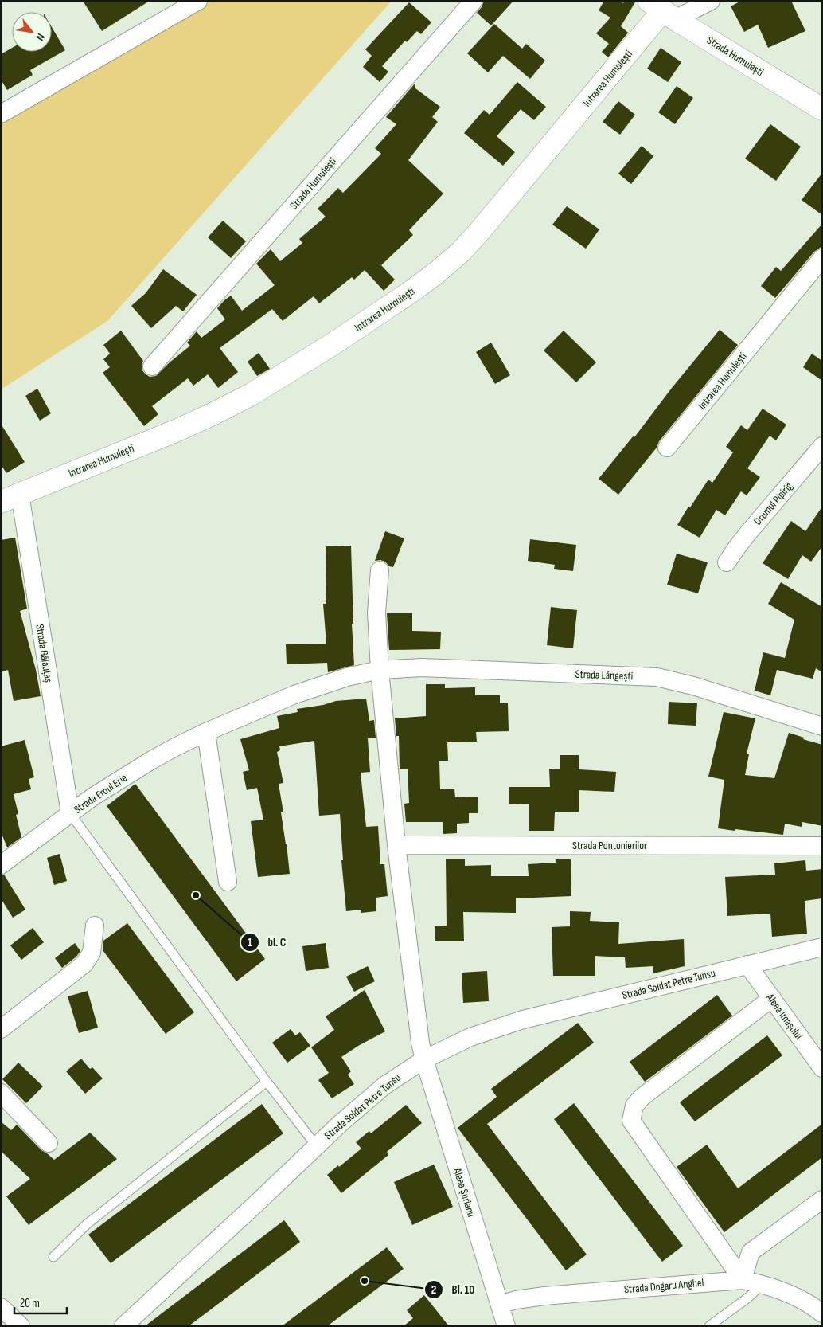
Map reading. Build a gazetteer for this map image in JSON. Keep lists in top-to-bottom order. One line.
{"streets":{"street":["Strada Humulești","Intrarea Humulești","Drumul Pipirig","Strada Gălăuțaș","Strada Lăngești","Strada Eroul Erie","Strada Pontonierilor","Strada Soldat Petre Tunsu","Aleea Imașului","Aleea Șurianu","Strada Dogaru Anghel"]},"crossings":[["Strada Humulești","Intrarea Humulești"],["Intrarea Humulești","Strada Gălăuțaș"],["Strada Gălăuțaș","Strada Eroul Erie"],["Strada Lăngești","Strada Eroul Erie"],["Strada Soldat Petre Tunsu","Aleea Imașului"],["Strada Soldat Petre Tunsu","Aleea Șurianu"],["Aleea Șurianu","Strada Dogaru Anghel"]],"places":["bl. C","Bl. 10"],"scale_bar":"20 m","north":"bottom right"}
